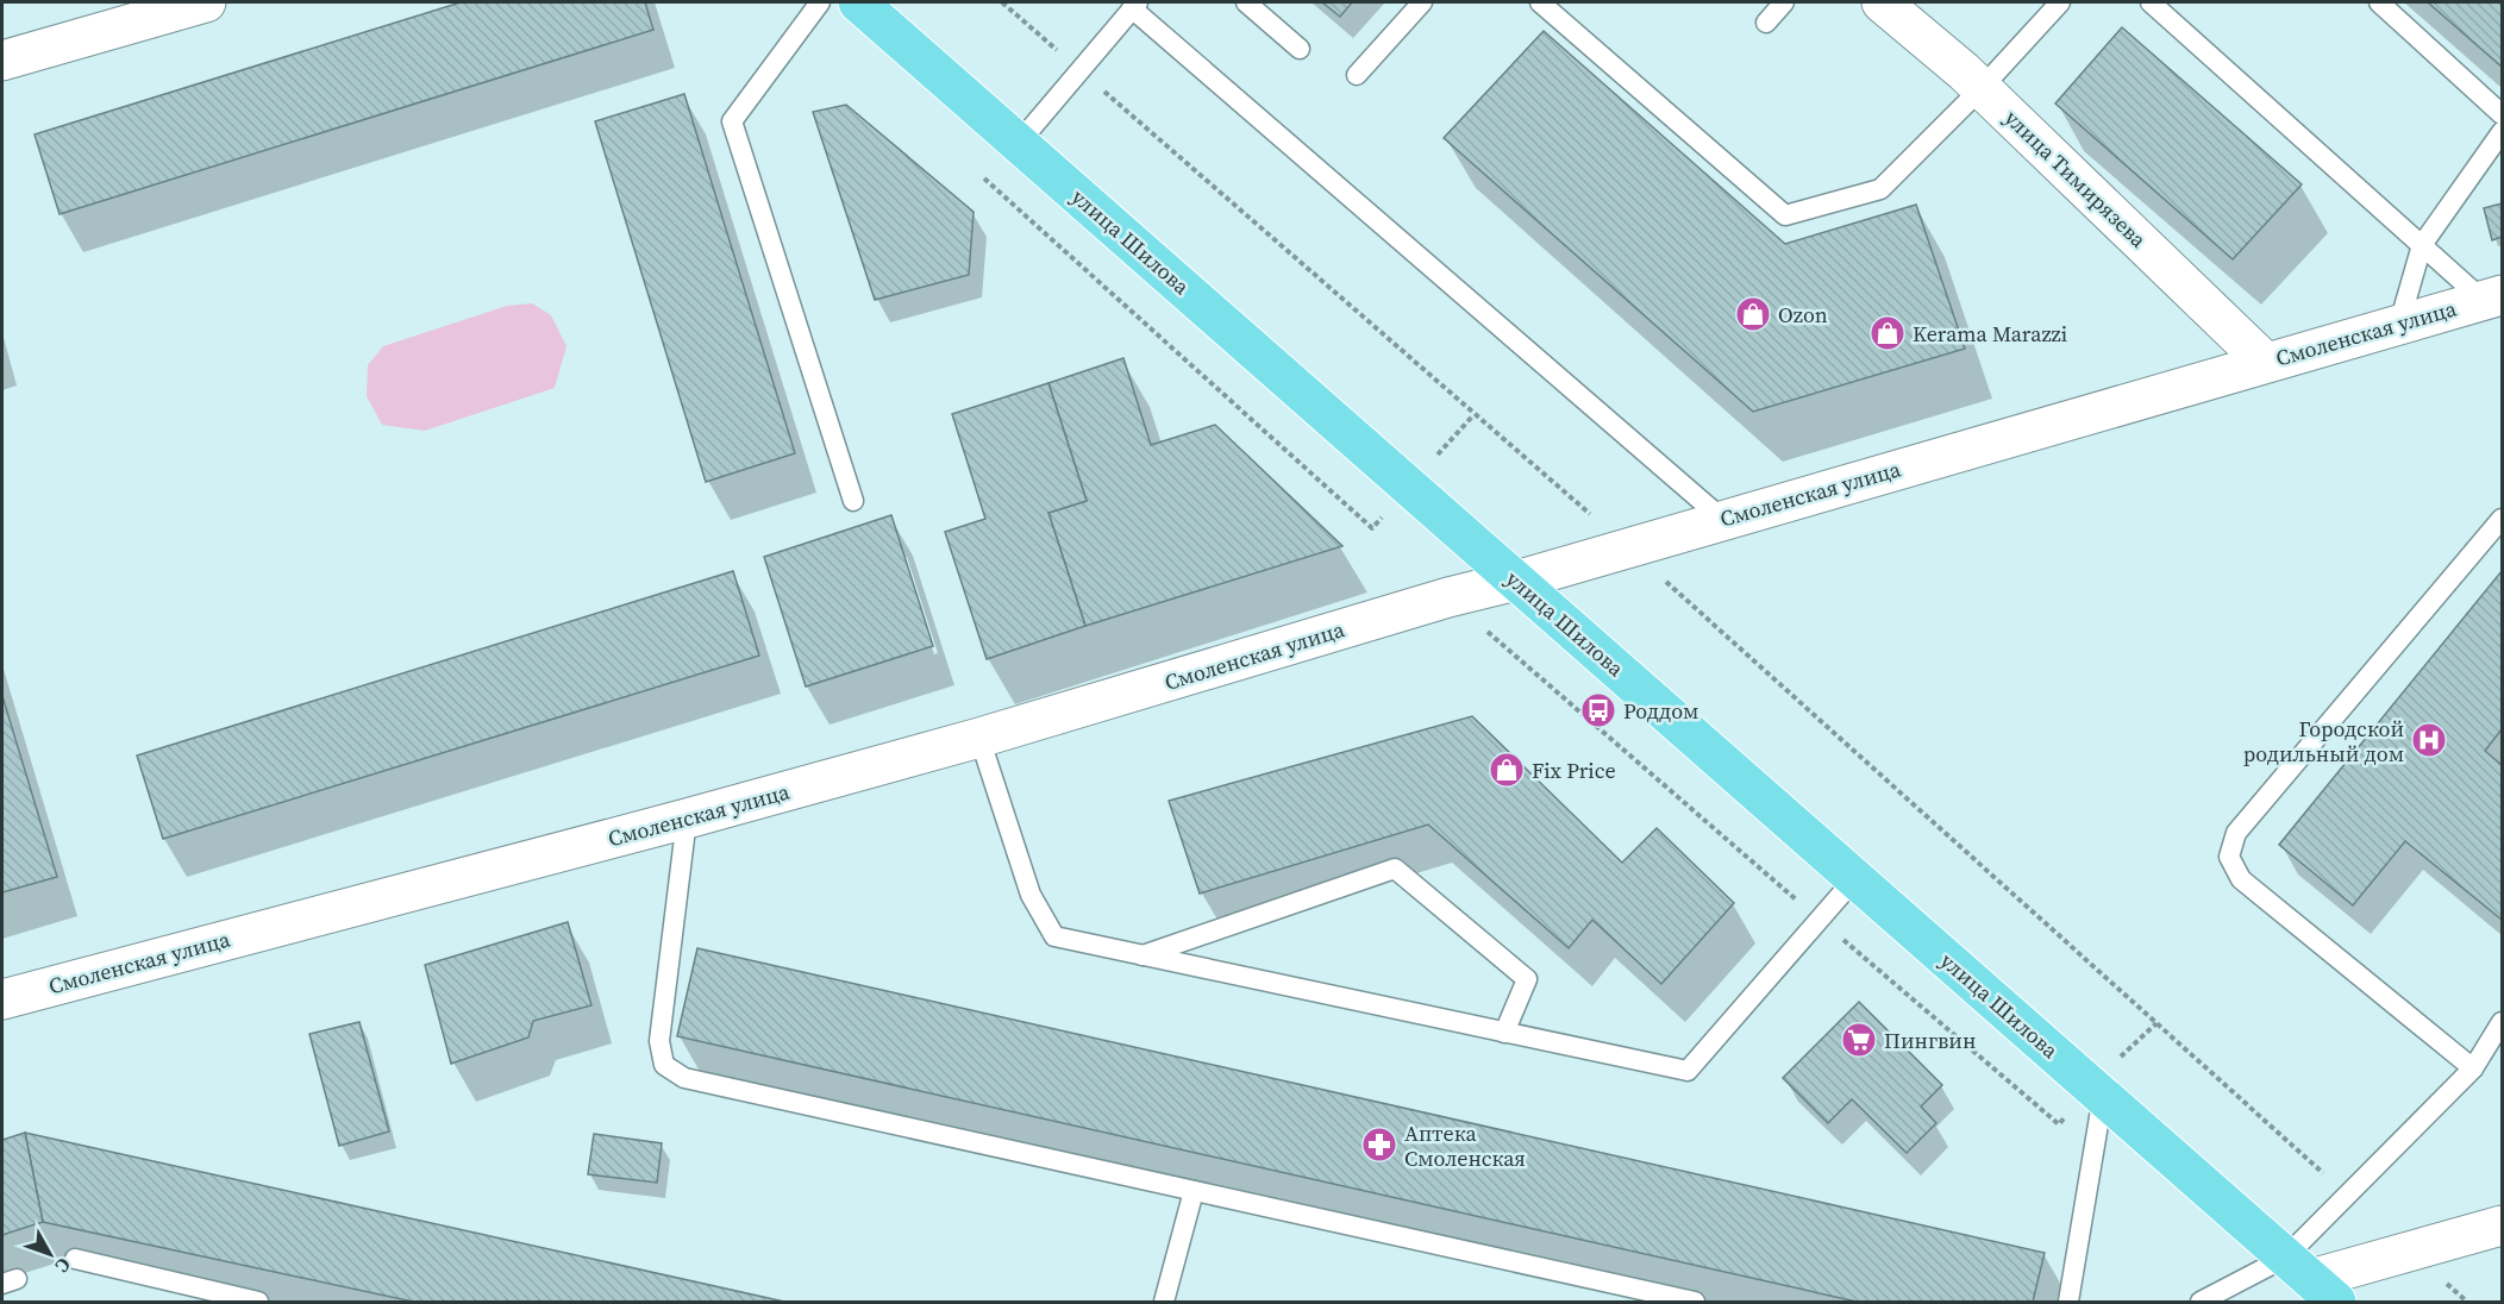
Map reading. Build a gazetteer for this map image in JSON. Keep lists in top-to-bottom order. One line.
{"streets":{"main road":["улица Шилова"],"street":["улица Тимирязева","Смоленская улица"]},"crossings":[["улица Тимирязева","Смоленская улица"],["улица Шилова","Смоленская улица"]],"places":{"shop":["Ozon","Kerama Marazzi","Fix Price"],"bus stop":["Роддом"],"hospital":["Городской родильный дом"],"supermarket":["Пингвин"],"pharmacy":["Аптека Смоленская"]},"north":"bottom right"}
